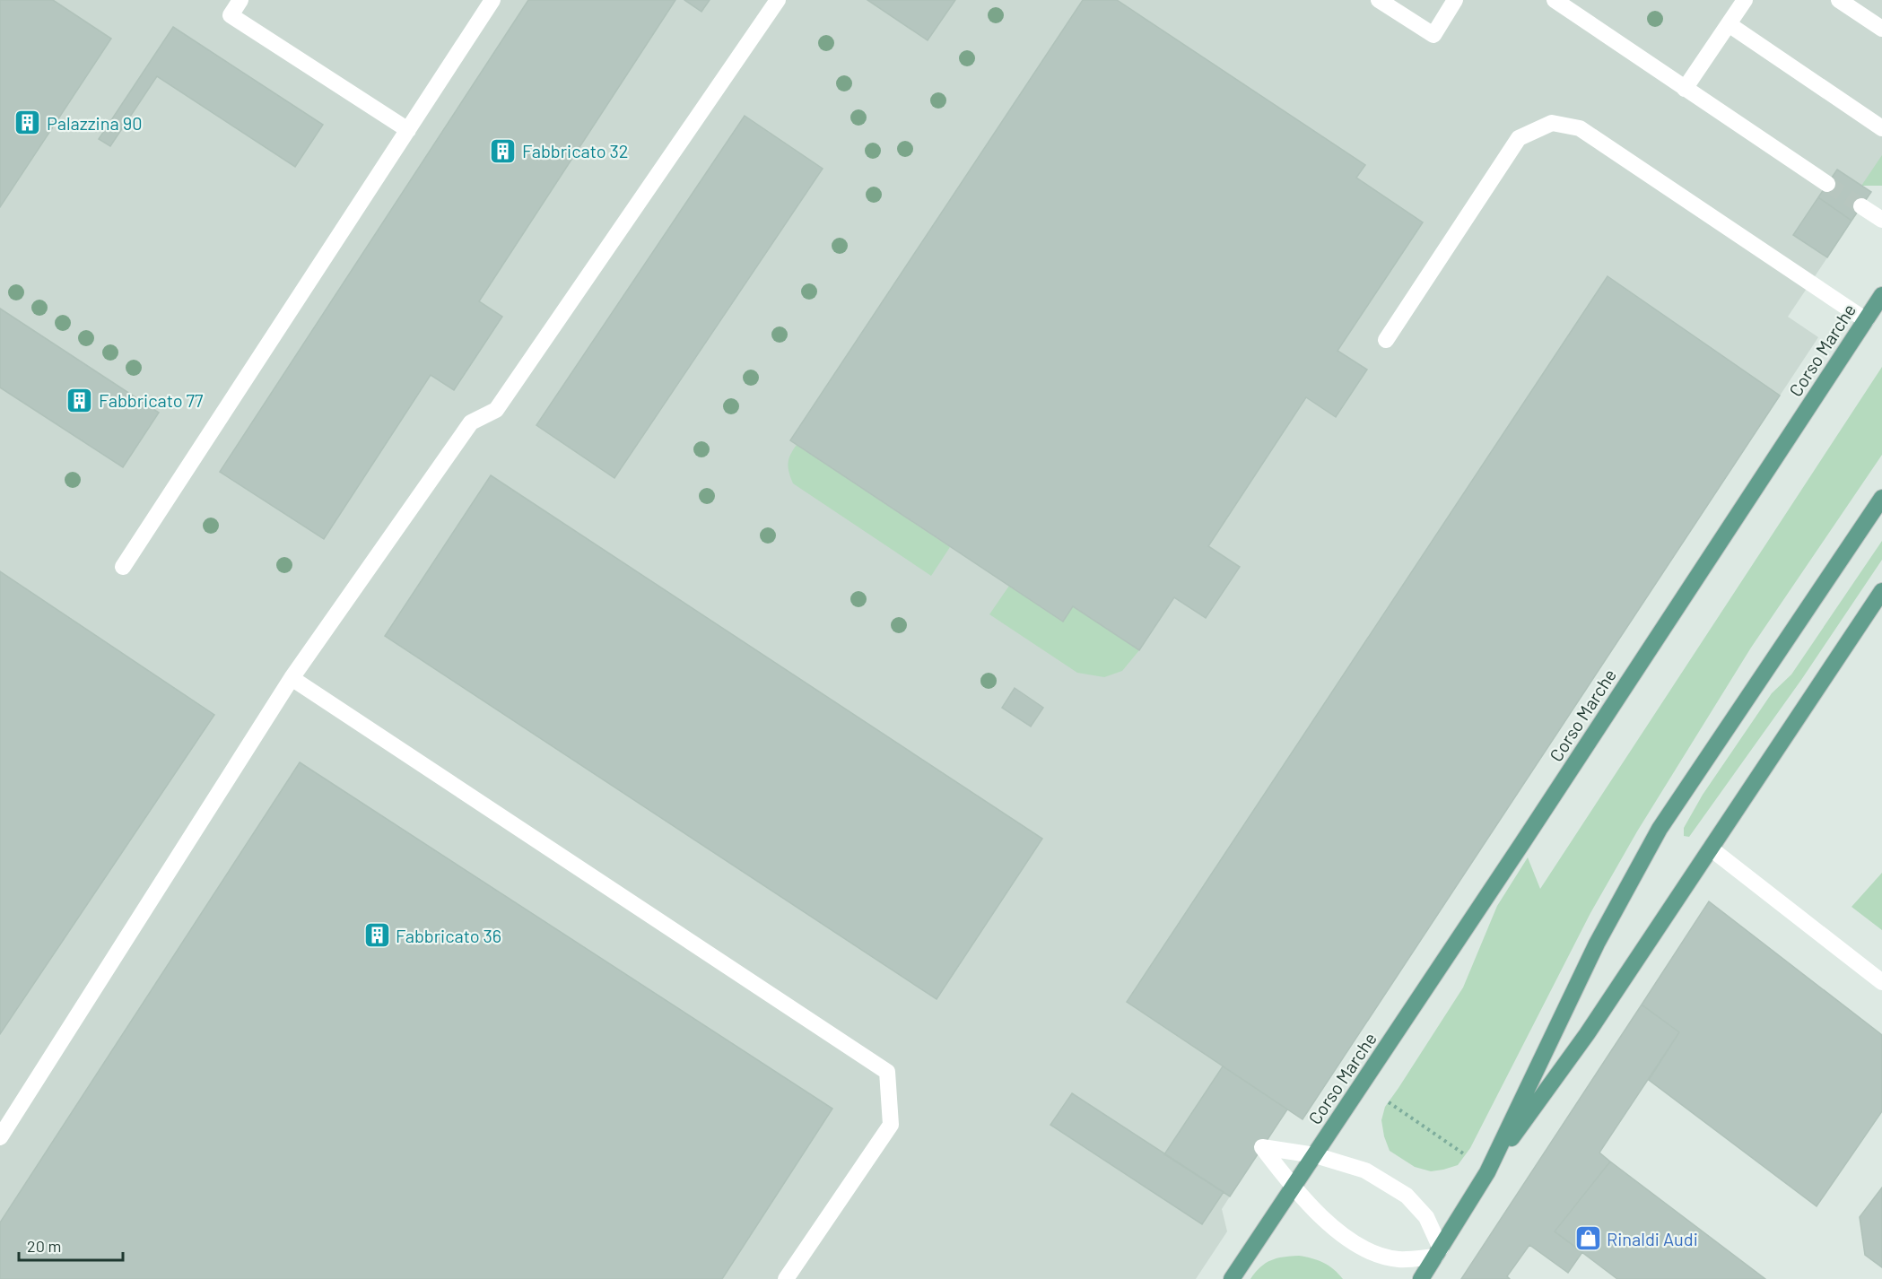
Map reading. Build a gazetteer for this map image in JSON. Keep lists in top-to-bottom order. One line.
{"streets":{"main road":["Corso Marche"]},"places":{"building":["Palazzina 90","Fabbricato 32","Fabbricato 77","Fabbricato 36"],"shop":["Rinaldi Audi"]},"scale_bar":"20 m"}
